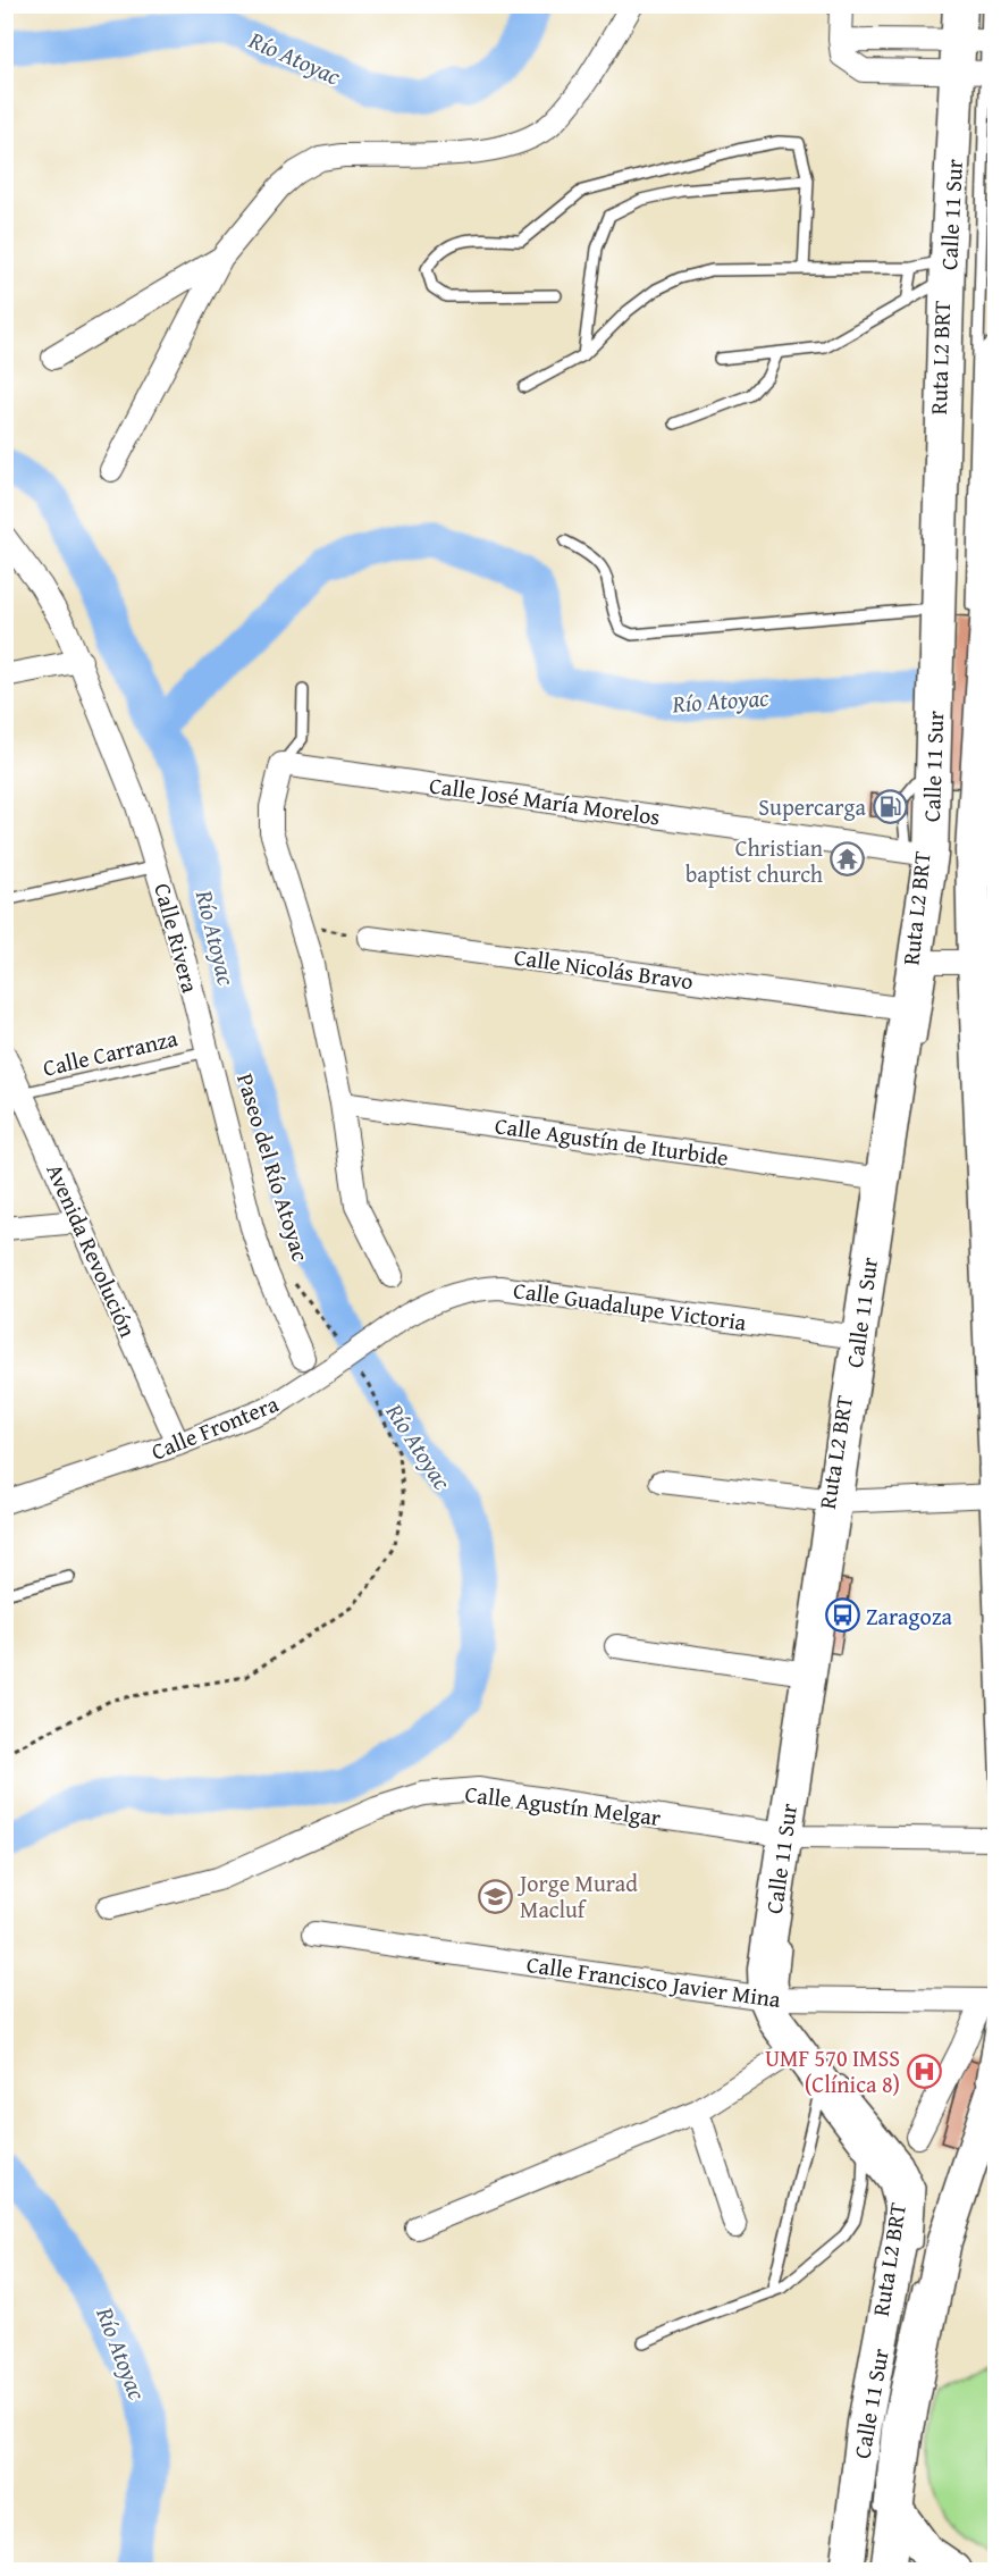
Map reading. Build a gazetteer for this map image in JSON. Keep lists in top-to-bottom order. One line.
{"streets":{"main road":["Calle 11 Sur"],"street":["Calle José María Morelos","Calle Rivera","Calle Nicolás Bravo","Calle Agustín de Iturbide","Avenida Revolución","Calle Guadalupe Victoria","Calle Frontera","Calle Agustín Melgar","Calle Francisco Javier Mina"],"lane":["Ruta L2 BRT","Calle Carranza"],"path":["Paseo del Río Atoyac"]},"crossings":[["Calle 11 Sur","Ruta L2 BRT"],["Calle 11 Sur","Calle José María Morelos"],["Calle 11 Sur","Calle Nicolás Bravo"],["Calle 11 Sur","Calle Agustín de Iturbide"],["Calle 11 Sur","Calle Guadalupe Victoria"],["Calle 11 Sur","Calle Agustín Melgar"],["Calle 11 Sur","Calle Francisco Javier Mina"],["Calle Rivera","Calle Carranza"],["Calle Carranza","Avenida Revolución"],["Avenida Revolución","Calle Frontera"],["Calle Guadalupe Victoria","Calle Frontera"]],"water":["Río Atoyac"],"places":{"fuel station":["Supercarga"],"temple":["Christian baptist church"],"bus stop":["Zaragoza"],"school or university":["Jorge Murad Macluf"],"hospital":["UMF 570 IMSS (Clínica 8)"]}}
